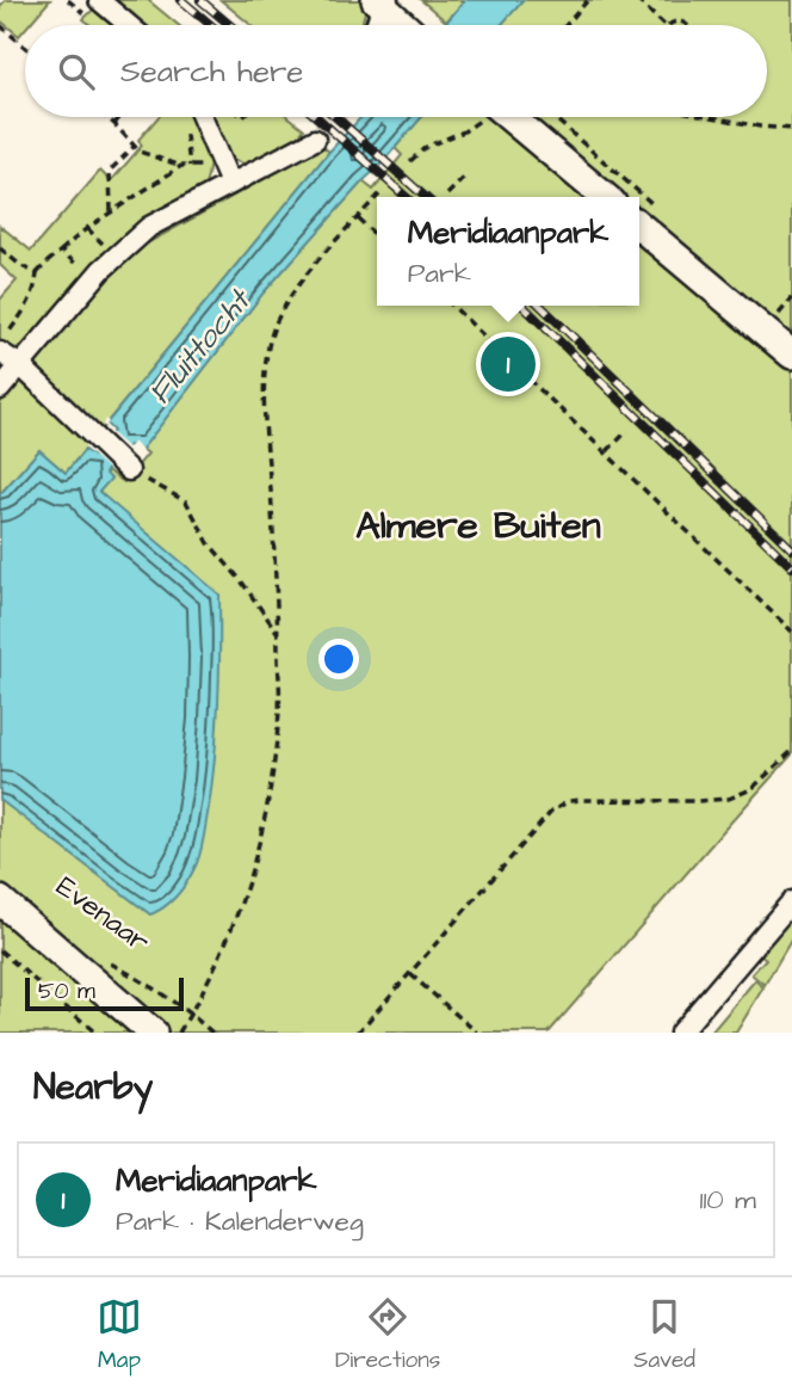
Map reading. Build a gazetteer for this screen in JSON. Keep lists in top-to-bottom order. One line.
{"streets":{"street":["Evenaar"]},"districts":["Almere Buiten"],"water":["Fluittocht"],"scale_bar":"50 m","page":{"search":"Search here","popup":["Meridiaanpark","Park"],"pins":"1","scale":"50 m","heading":"Nearby","list":[{"mark":"1","name":"Meridiaanpark","note":"Park · Kalenderweg","value":"110 m"}],"nav":["Map","Directions","Saved"]}}
